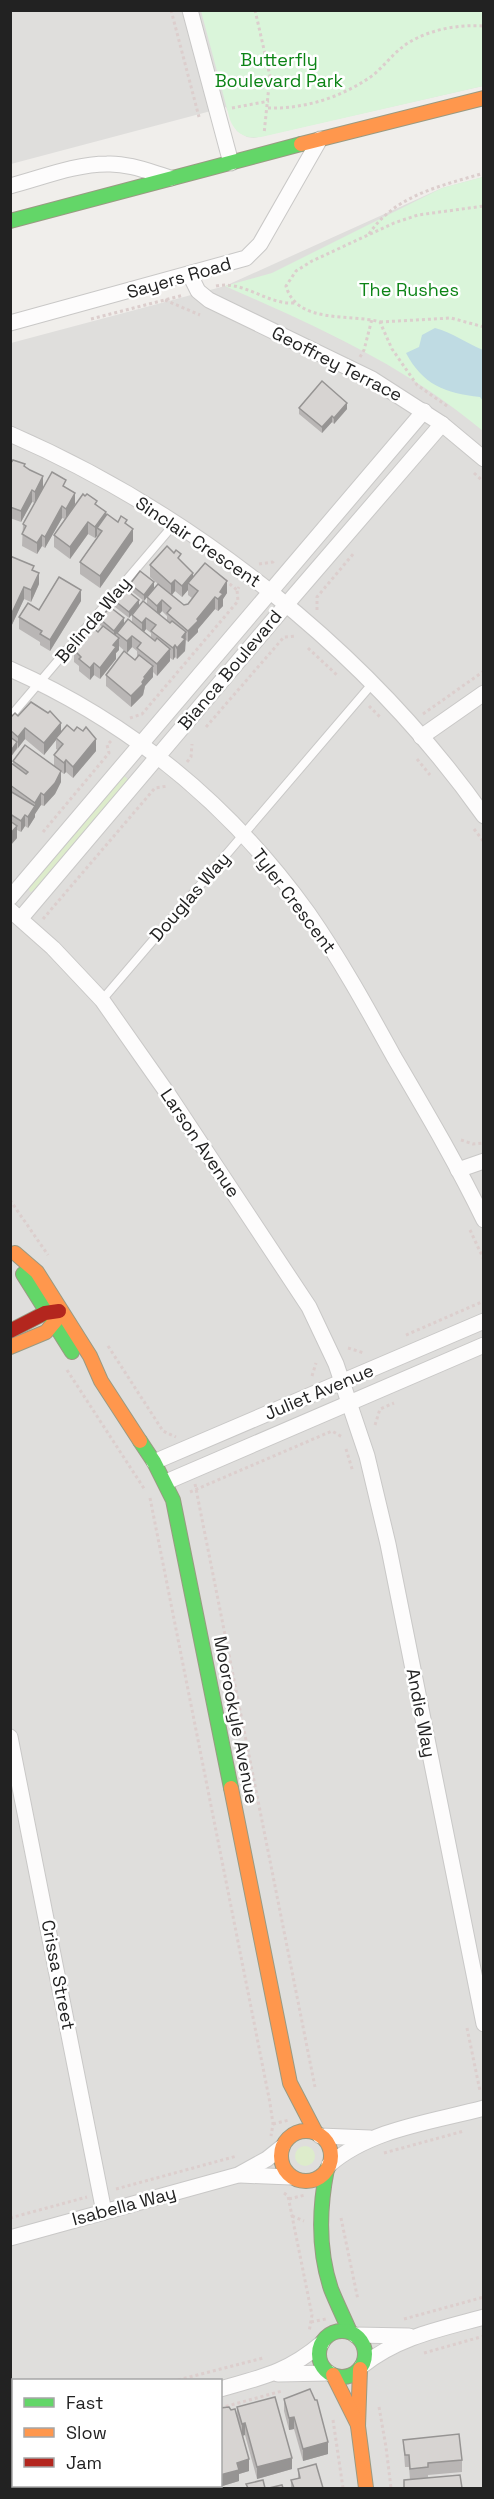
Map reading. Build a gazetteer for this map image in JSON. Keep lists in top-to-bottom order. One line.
{"streets":{"street":["Sayers Road","Geoffrey Terrace","Sinclair Crescent","Bianca Boulevard","Tyler Crescent","Larson Avenue","Juliet Avenue","Andie Way","Moorookyle Avenue","Crissa Street","Isabella Way"],"lane":["Belinda Way","Douglas Way"]},"crossings":[["Sayers Road","Geoffrey Terrace"],["Geoffrey Terrace","Bianca Boulevard"],["Sinclair Crescent","Belinda Way"],["Sinclair Crescent","Bianca Boulevard"],["Sinclair Crescent","Douglas Way"],["Belinda Way","Tyler Crescent"],["Bianca Boulevard","Tyler Crescent"],["Bianca Boulevard","Larson Avenue"],["Douglas Way","Tyler Crescent"],["Douglas Way","Larson Avenue"],["Larson Avenue","Juliet Avenue"],["Larson Avenue","Andie Way"],["Juliet Avenue","Andie Way"],["Juliet Avenue","Moorookyle Avenue"],["Moorookyle Avenue","Isabella Way"],["Crissa Street","Isabella Way"]],"parks":["Butterfly Boulevard Park","The Rushes"],"legend":["Fast","Slow","Jam"]}
